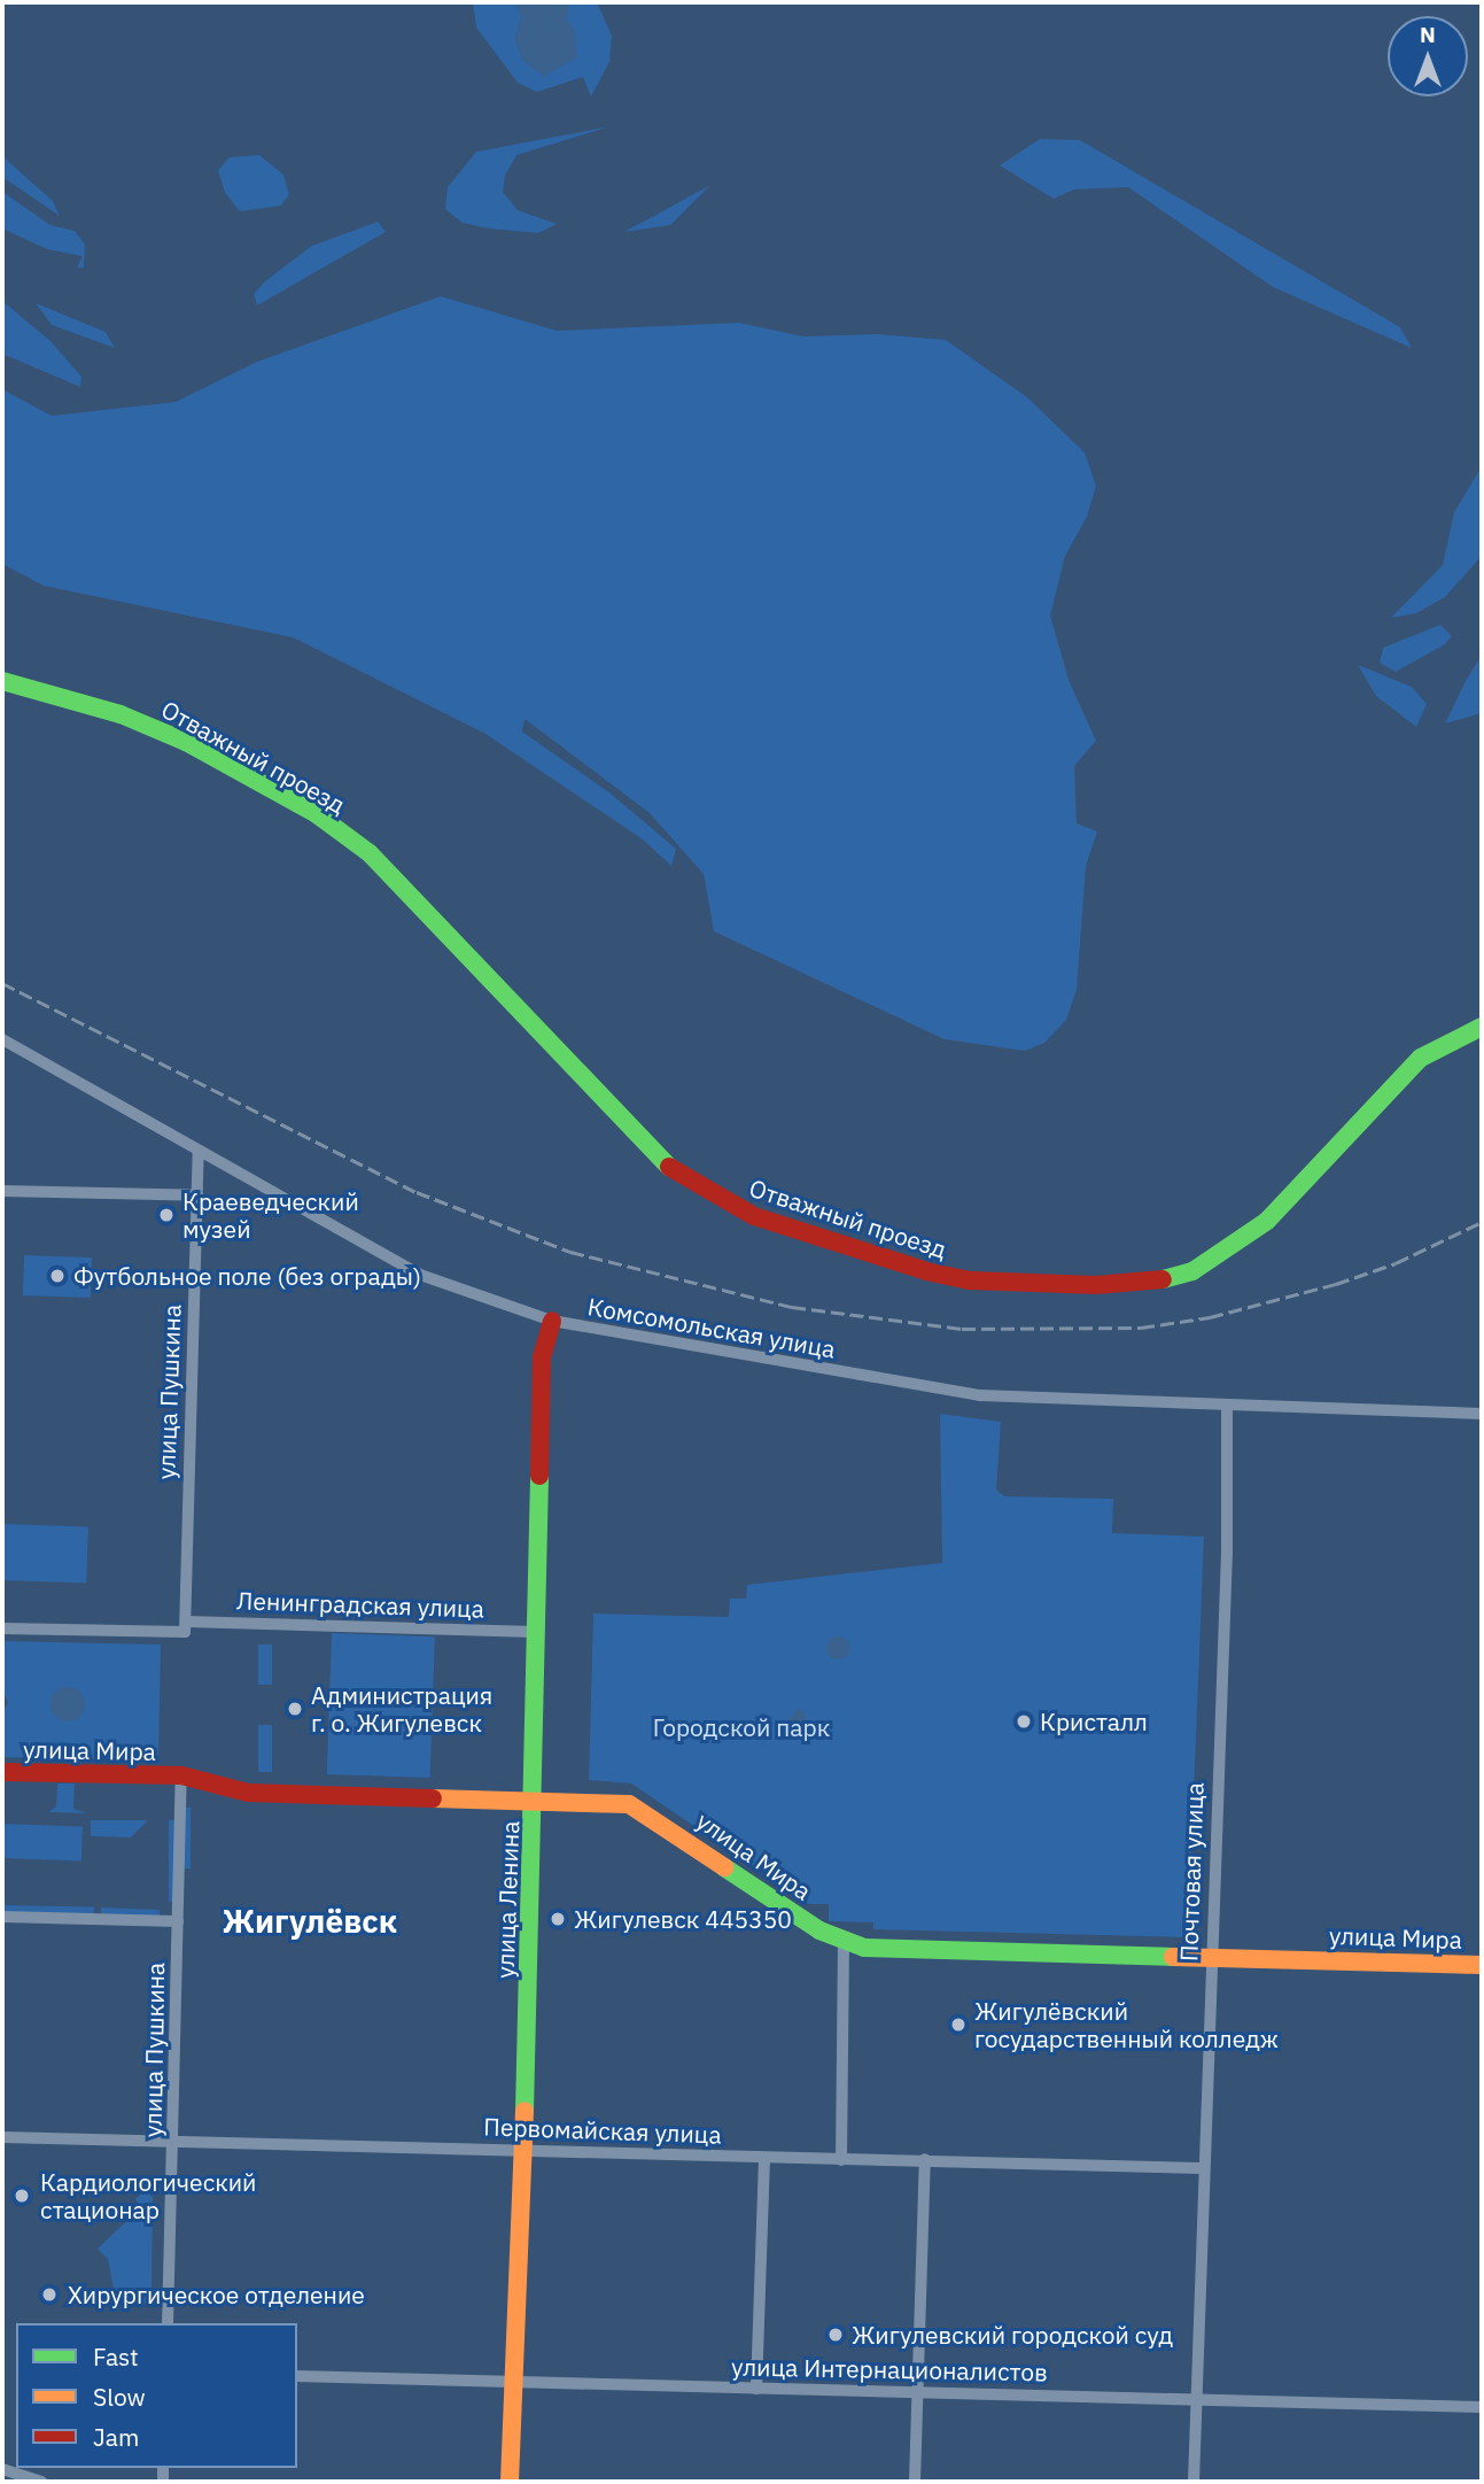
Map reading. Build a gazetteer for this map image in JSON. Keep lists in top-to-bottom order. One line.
{"streets":{"street":["Отважный проезд","Комсомольская улица","улица Пушкина","Ленинградская улица","улица Мира","Почтовая улица","улица Ленина","Первомайская улица","улица Интернационалистов"]},"crossings":[["Комсомольская улица","улица Пушкина"],["Комсомольская улица","Почтовая улица"],["Комсомольская улица","улица Ленина"],["улица Пушкина","Ленинградская улица"],["улица Пушкина","улица Мира"],["улица Пушкина","Первомайская улица"],["Ленинградская улица","улица Ленина"],["улица Мира","Почтовая улица"],["улица Мира","улица Ленина"],["Почтовая улица","Первомайская улица"],["Почтовая улица","улица Интернационалистов"],["улица Ленина","Первомайская улица"],["улица Ленина","улица Интернационалистов"]],"districts":["Жигулёвск"],"parks":["Городской парк"],"places":["Краеведческий музей","Футбольное поле (без ограды)","Администрация г. о. Жигулевск","Кристалл","Жигулевск 445350","Жигулёвский государственный колледж","Кардиологический стационар","Хирургическое отделение","Жигулевский городской суд"],"legend":["Fast","Slow","Jam"],"north":"top"}
